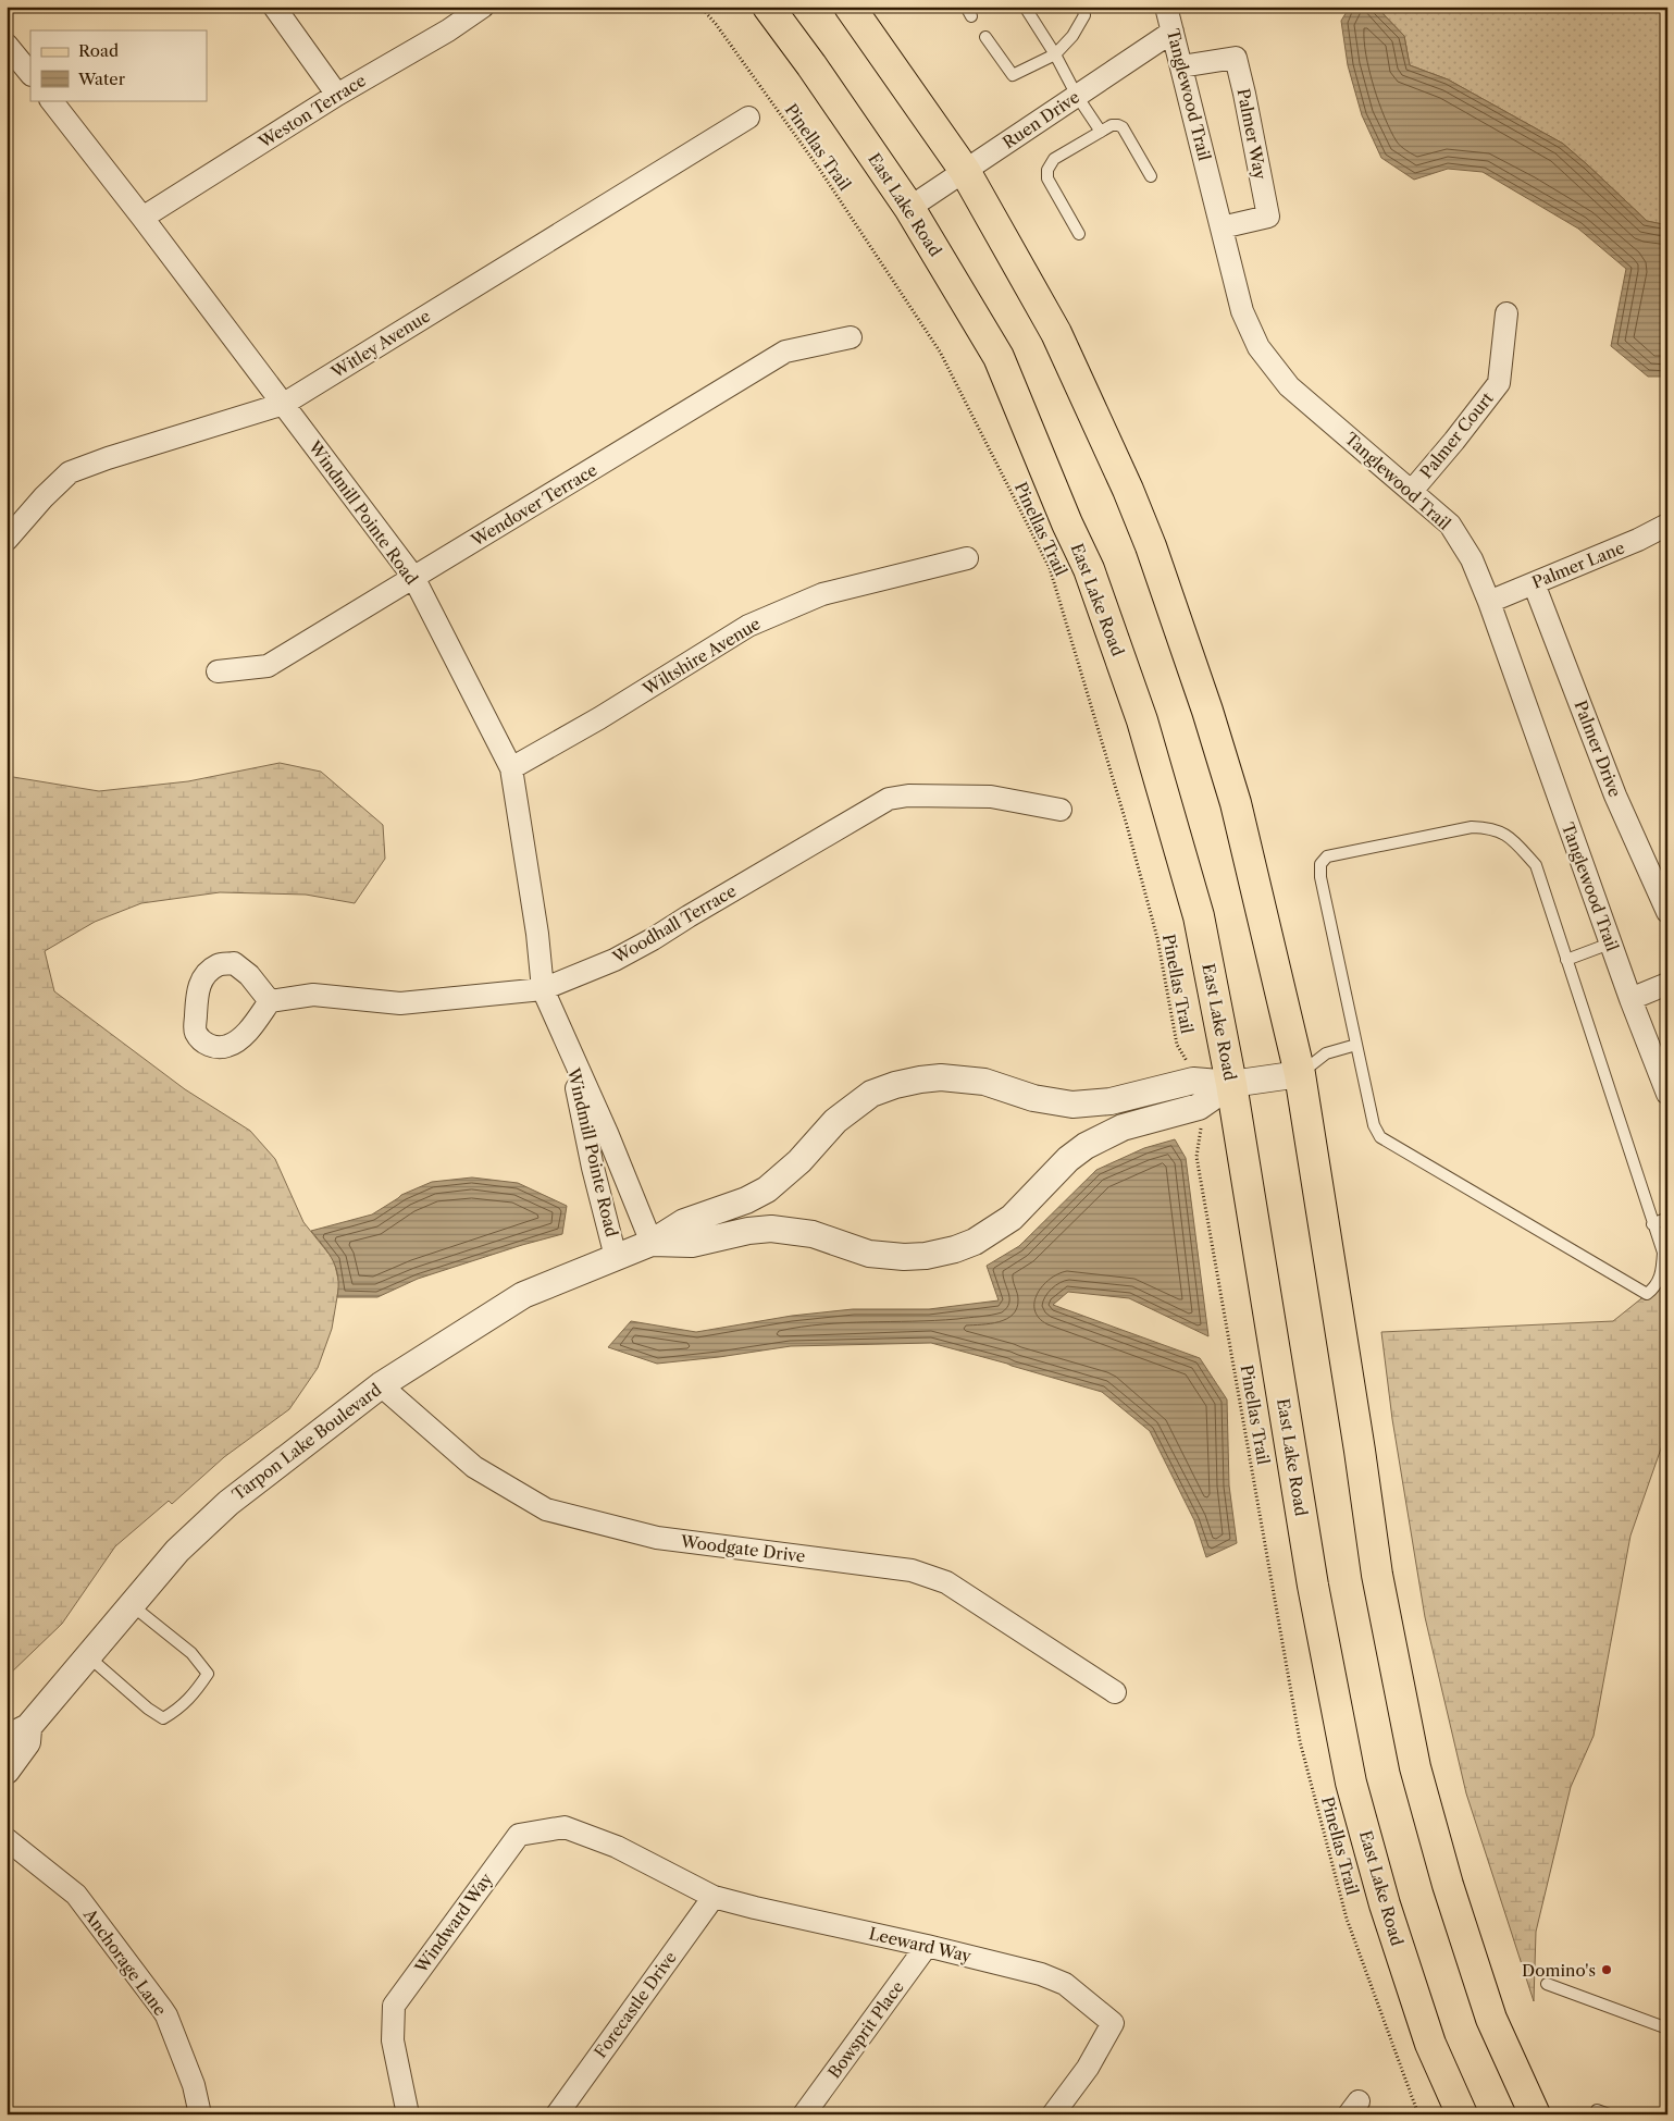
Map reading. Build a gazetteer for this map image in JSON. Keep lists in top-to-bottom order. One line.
{"streets":{"main road":["East Lake Road"],"street":["Tanglewood Trail","Weston Terrace","Ruen Drive","Palmer Way","Witley Avenue","Palmer Court","Wendover Terrace","Windmill Pointe Road","Palmer Lane","Wiltshire Avenue","Palmer Drive","Woodhall Terrace","Tarpon Lake Boulevard","Woodgate Drive","Windward Way","Leeward Way","Anchorage Lane","Forecastle Drive","Bowsprit Place"],"path":["Pinellas Trail"]},"crossings":[["Tanglewood Trail","Ruen Drive"],["Tanglewood Trail","Palmer Way"],["Tanglewood Trail","Palmer Court"],["Tanglewood Trail","Palmer Lane"],["Weston Terrace","Windmill Pointe Road"],["Ruen Drive","East Lake Road"],["Pinellas Trail","Tarpon Lake Boulevard"],["East Lake Road","Tarpon Lake Boulevard"],["Witley Avenue","Windmill Pointe Road"],["Wendover Terrace","Windmill Pointe Road"],["Windmill Pointe Road","Wiltshire Avenue"],["Windmill Pointe Road","Woodhall Terrace"],["Windmill Pointe Road","Tarpon Lake Boulevard"],["Palmer Lane","Palmer Drive"],["Tarpon Lake Boulevard","Woodgate Drive"],["Windward Way","Leeward Way"],["Leeward Way","Forecastle Drive"],["Leeward Way","Bowsprit Place"]],"places":["Domino's"],"legend":["Road","Water"]}
